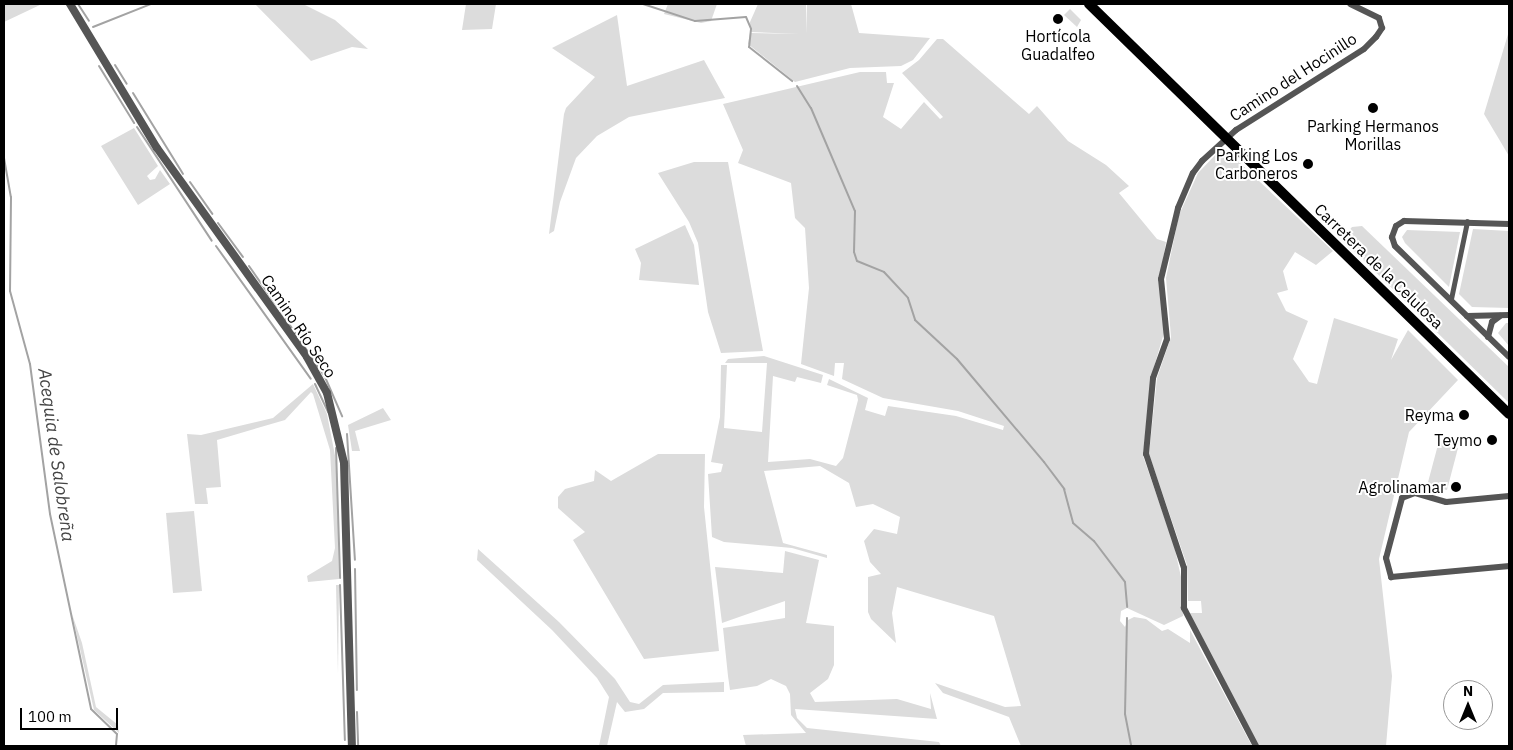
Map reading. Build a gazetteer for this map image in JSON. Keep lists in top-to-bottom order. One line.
{"streets":{"highway":["Carretera de la Celulosa"],"street":["Camino del Hocinillo","Camino Río Seco"]},"crossings":[["Camino del Hocinillo","Carretera de la Celulosa"]],"water":["Acequia de Salobreña"],"places":["Hortícola Guadalfeo","Parking Hermanos Morillas","Parking Los Carboneros","Reyma","Teymo","Agrolinamar"],"scale_bar":"100 m","north":"top"}
